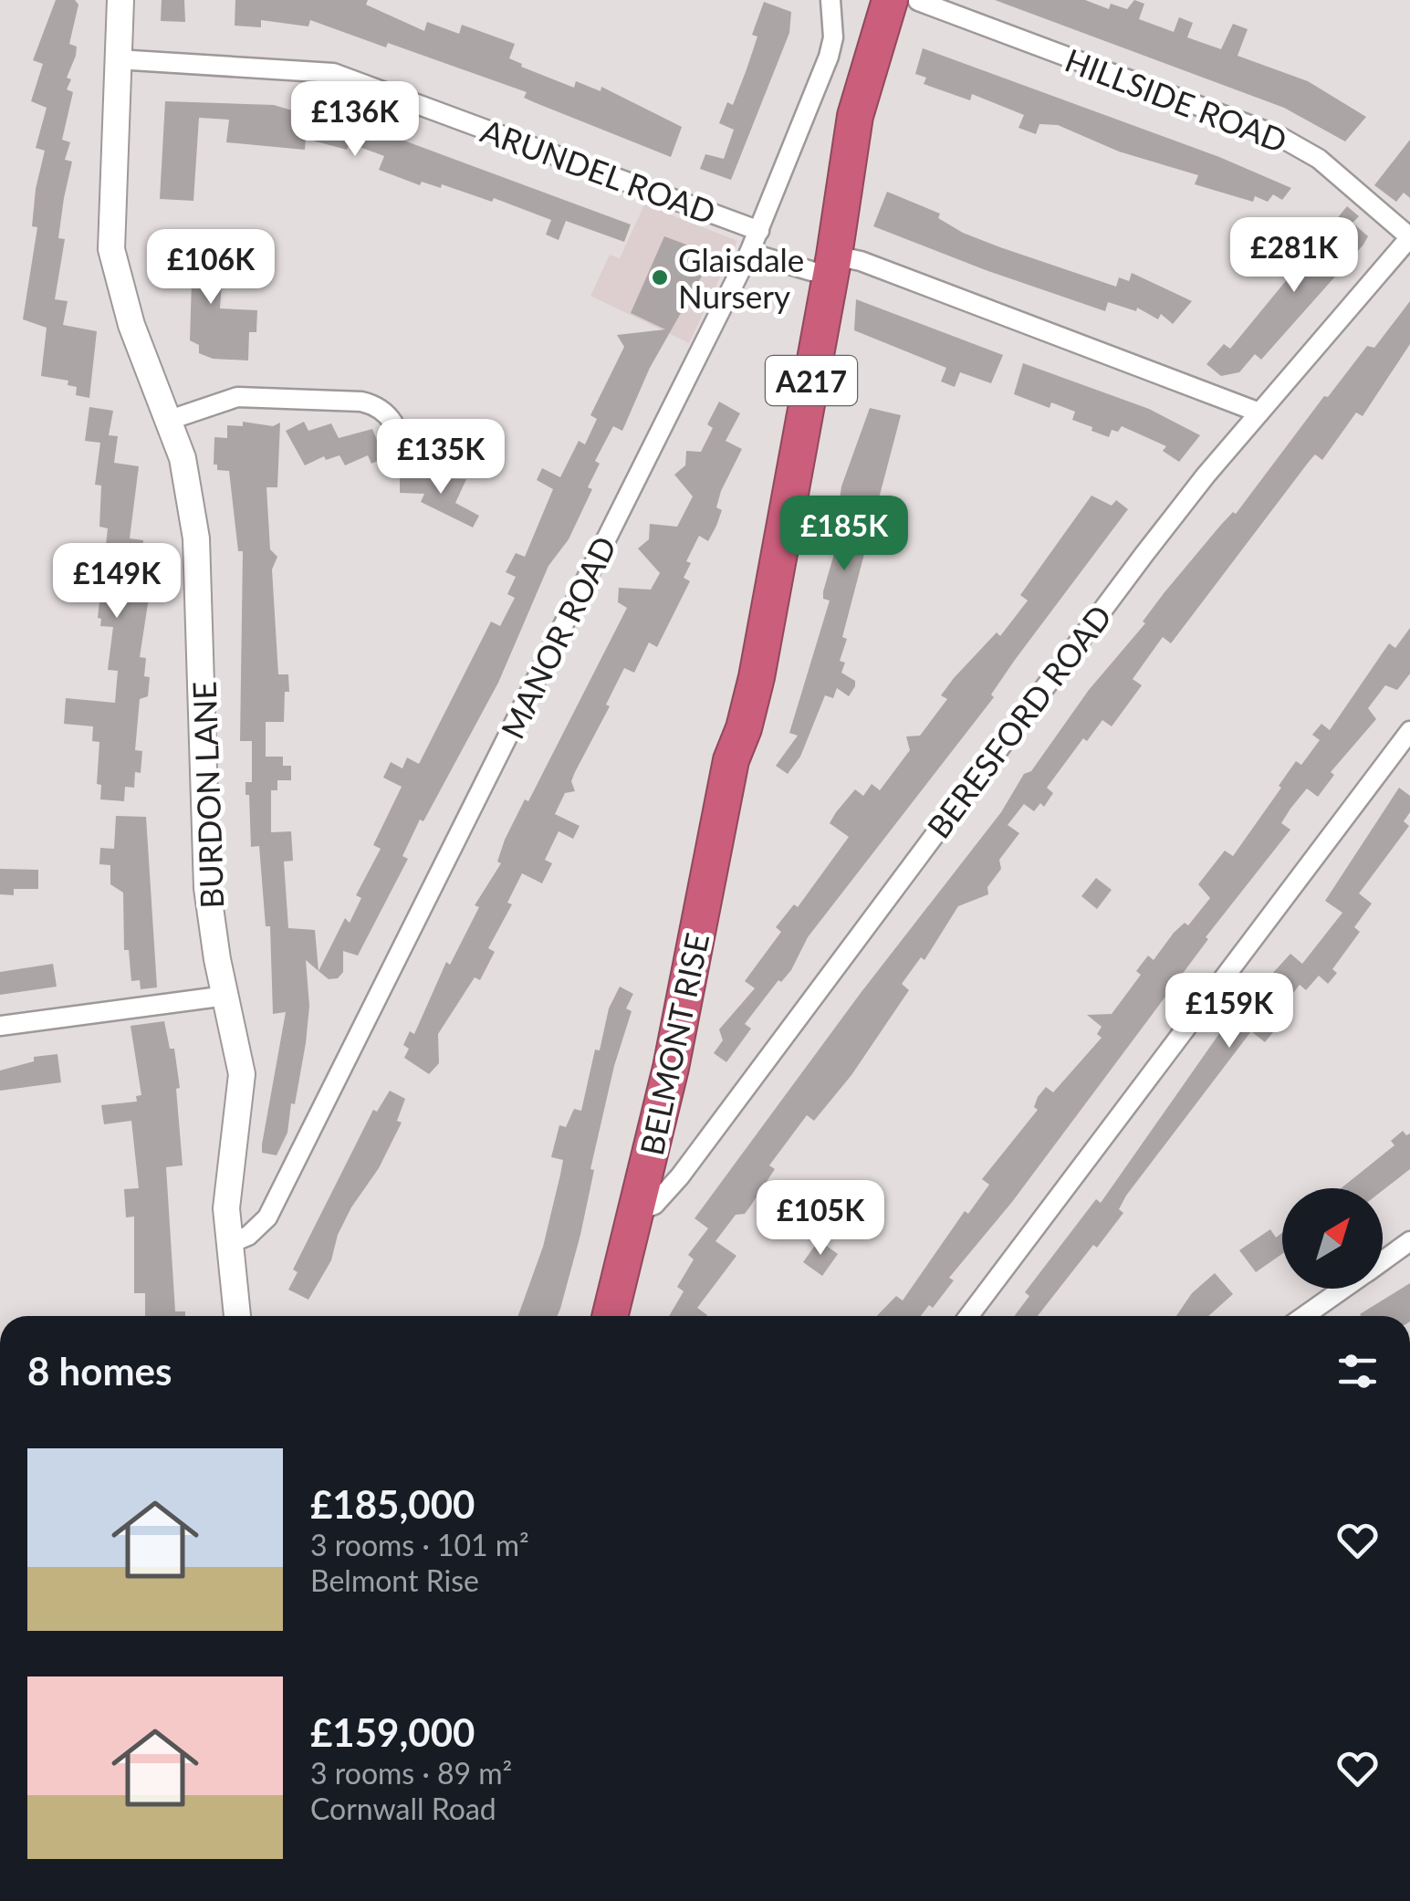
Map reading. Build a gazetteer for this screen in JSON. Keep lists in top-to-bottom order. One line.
{"streets":{"highway":["A217","BELMONT RISE"],"street":["HILLSIDE ROAD","ARUNDEL ROAD","MANOR ROAD","BERESFORD ROAD","BURDON LANE"]},"crossings":[["HILLSIDE ROAD","BERESFORD ROAD"],["ARUNDEL ROAD","MANOR ROAD"],["ARUNDEL ROAD","BERESFORD ROAD"],["ARUNDEL ROAD","BURDON LANE"],["ARUNDEL ROAD","BELMONT RISE"],["MANOR ROAD","BURDON LANE"],["BERESFORD ROAD","BELMONT RISE"]],"places":["Glaisdale Nursery"],"north":"top right","page":{"price":["£136K","£281K","£106K","£135K","£185K","£149K","£159K","£105K"],"heading":"8 homes","list":[{"name":"£185,000","note":"3 rooms · 101 m² · Belmont Rise"},{"name":"£159,000","note":"3 rooms · 89 m² · Cornwall Road"}]}}
